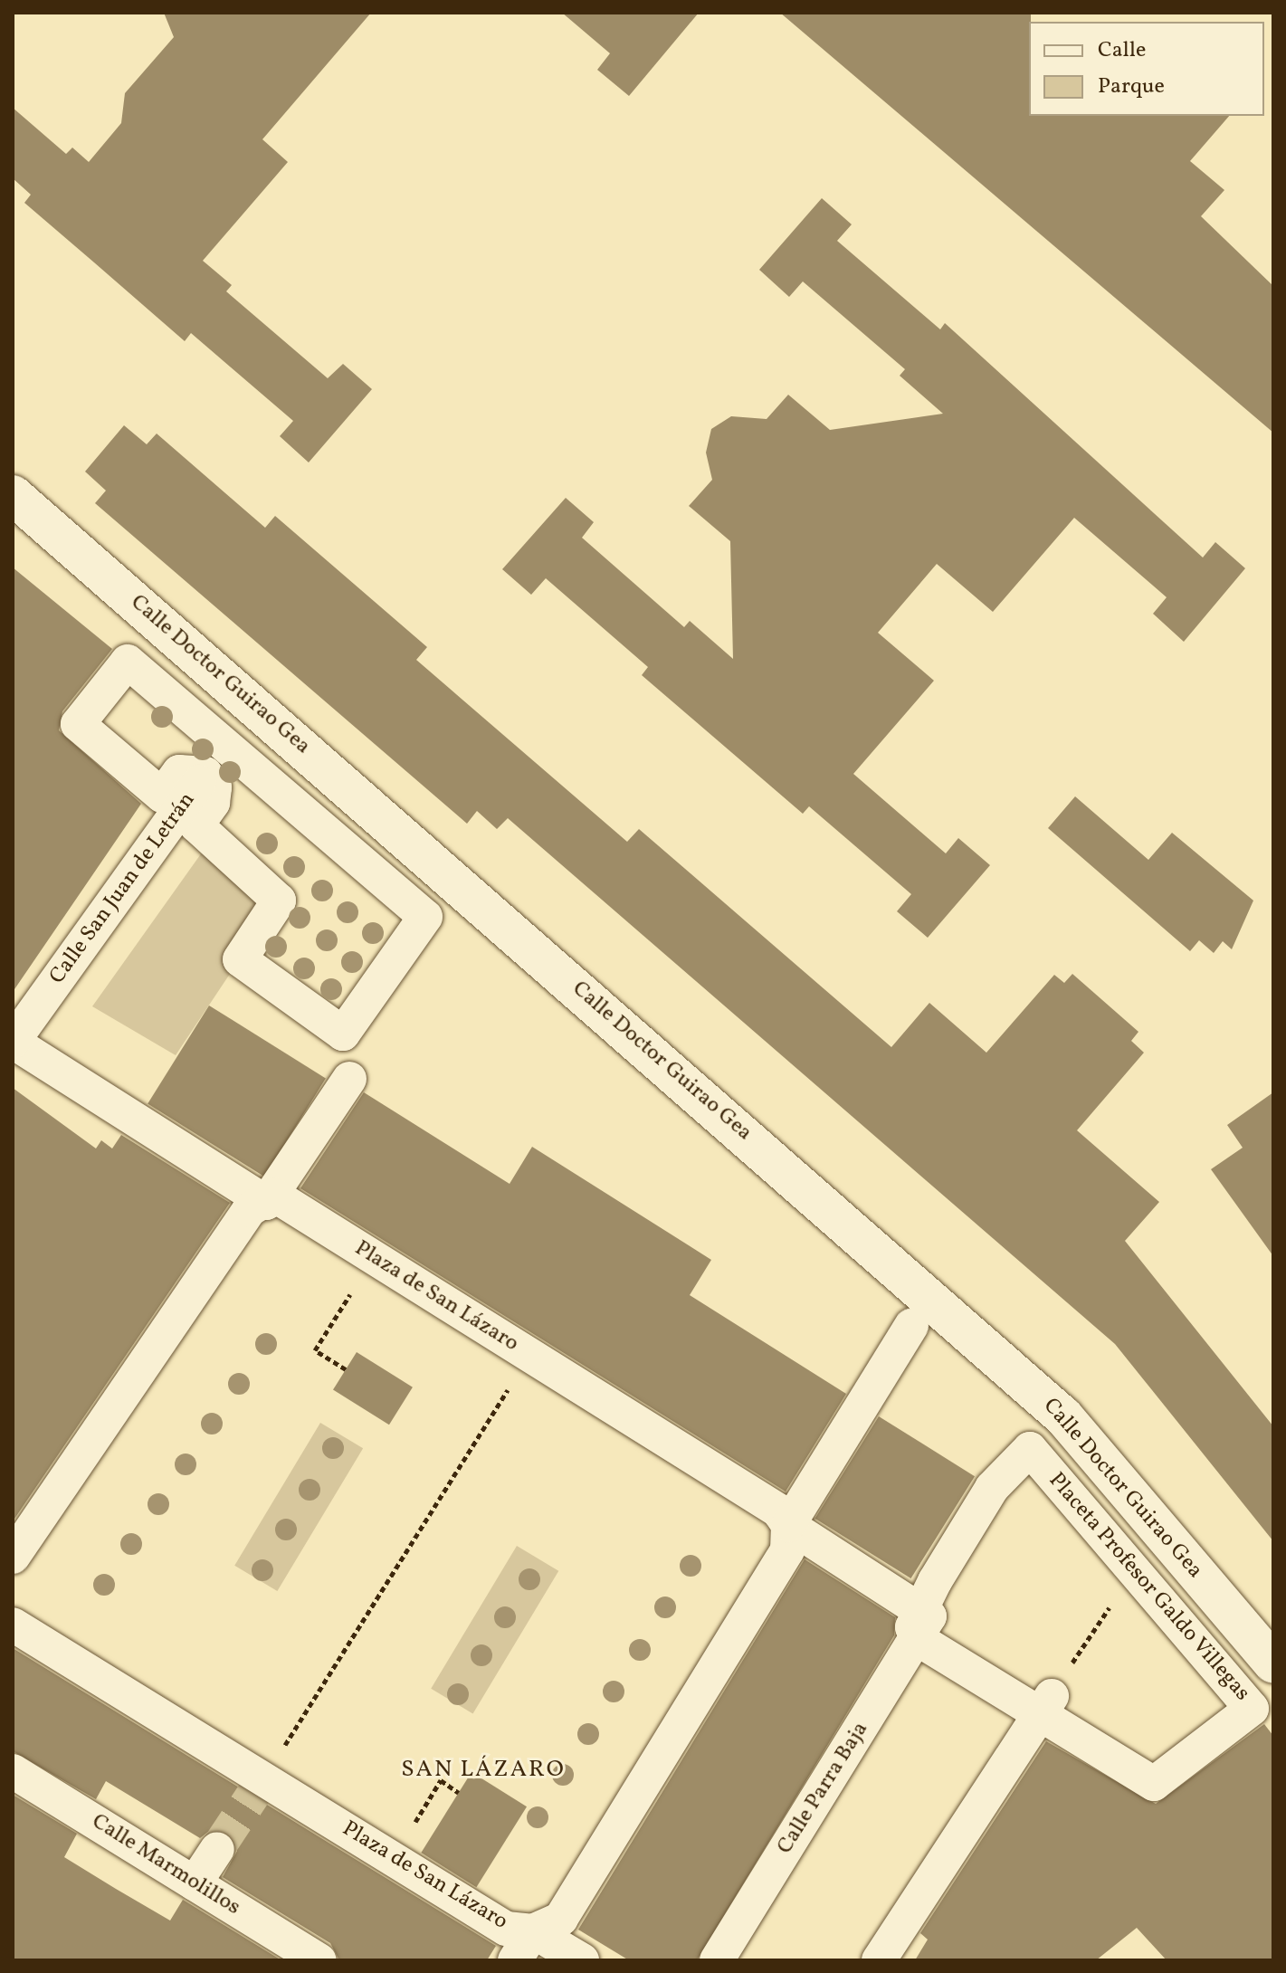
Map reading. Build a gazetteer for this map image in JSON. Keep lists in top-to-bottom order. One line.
{"streets":{"street":["Calle Doctor Guirao Gea","Calle San Juan de Letrán","Plaza de San Lázaro","Placeta Profesor Galdo Villegas","Calle Parra Baja","Calle Marmolillos"]},"crossings":[["Calle San Juan de Letrán","Plaza de San Lázaro"],["Plaza de San Lázaro","Placeta Profesor Galdo Villegas"],["Plaza de San Lázaro","Calle Parra Baja"],["Placeta Profesor Galdo Villegas","Calle Parra Baja"]],"districts":["SAN LÁZARO"],"legend":["Calle","Parque"]}
